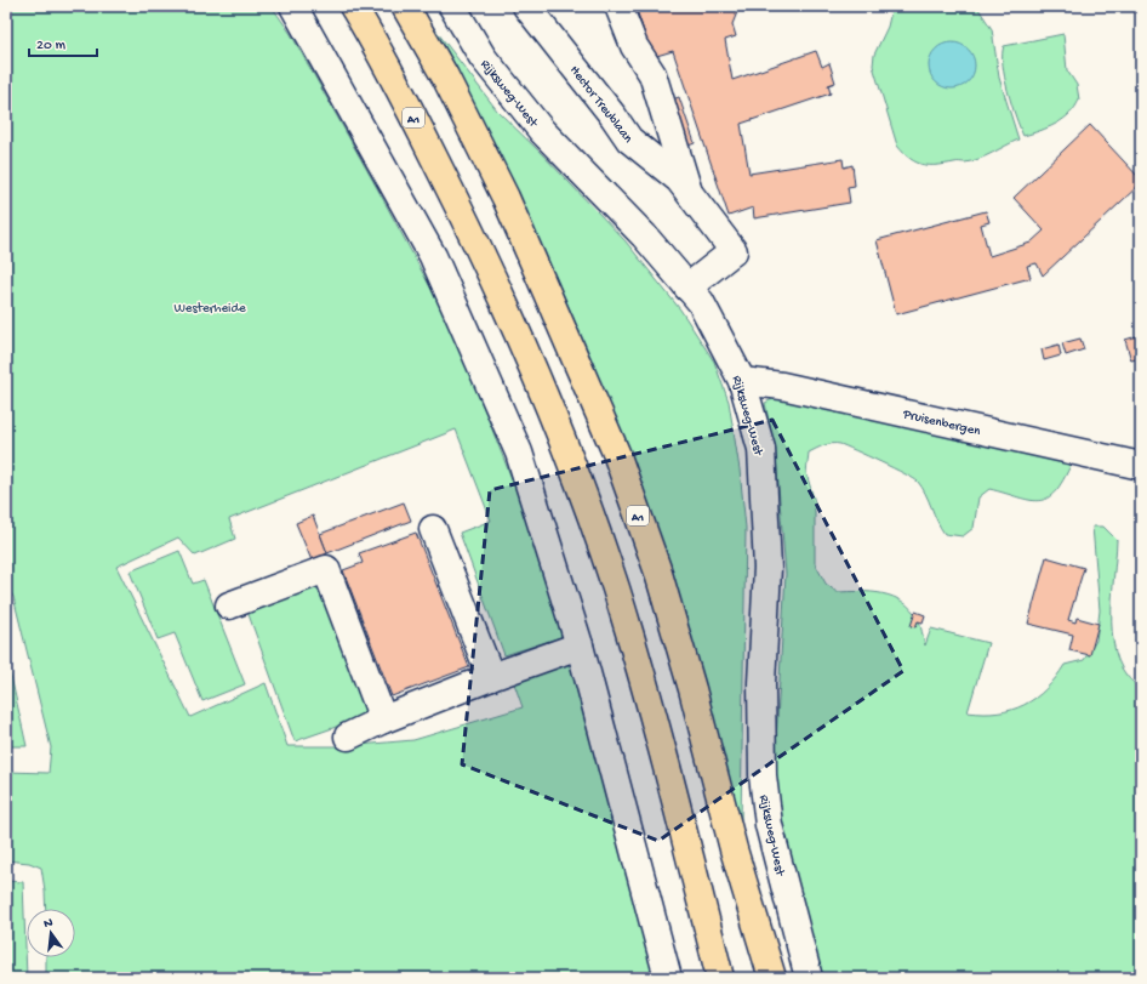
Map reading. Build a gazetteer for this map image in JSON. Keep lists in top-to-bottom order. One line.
{"streets":{"highway":["A1"],"street":["Rijksweg-West","Hector Treublaan","Pruisenbergen"]},"crossings":[["Rijksweg-West","Hector Treublaan"],["Rijksweg-West","Pruisenbergen"]],"parks":["Westerheide"],"scale_bar":"20 m","north":"top"}
